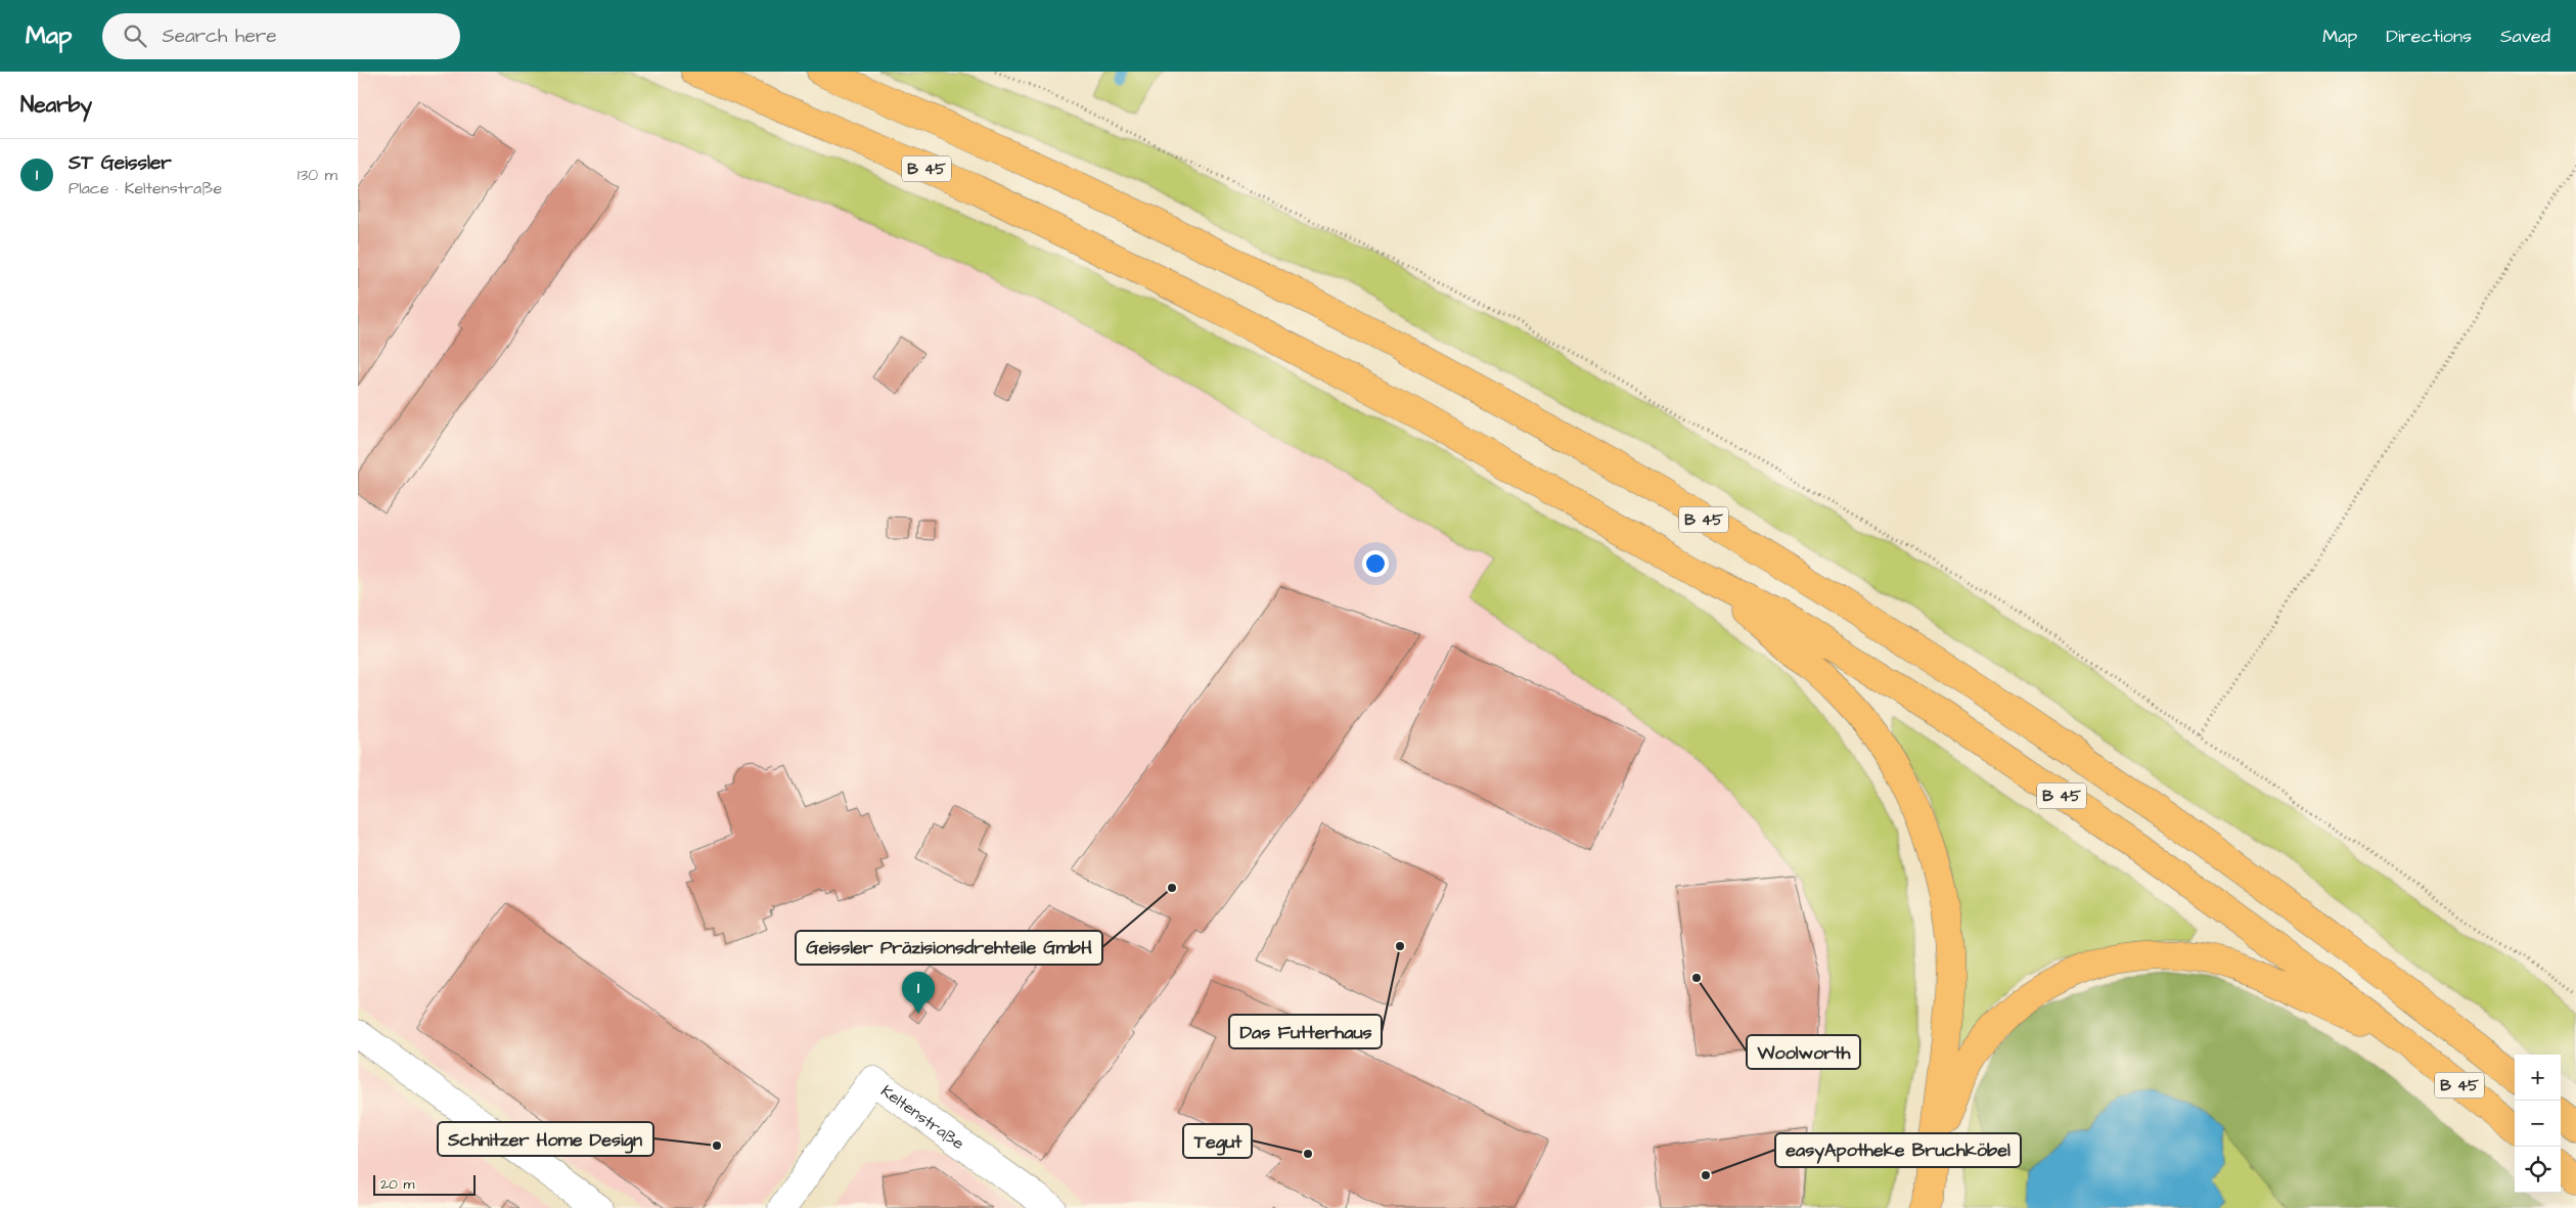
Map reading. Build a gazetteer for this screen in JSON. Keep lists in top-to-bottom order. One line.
{"streets":{"highway":["B 45"],"street":["Keltenstraße"]},"places":["Geissler Präzisionsdrehteile GmbH","Das Futterhaus","Woolworth","Schnitzer Home Design","Tegut","easyApotheke Bruchköbel"],"scale_bar":"20 m","page":{"header":"Map","search":"Search here","nav":["Map","Directions","Saved"],"heading":"Nearby","list":[{"mark":"1","name":"ST Geissler","note":"Place · Keltenstraße","value":"130 m"}],"pins":"1","map_buttons":["+","−"],"scale":"20 m"}}
